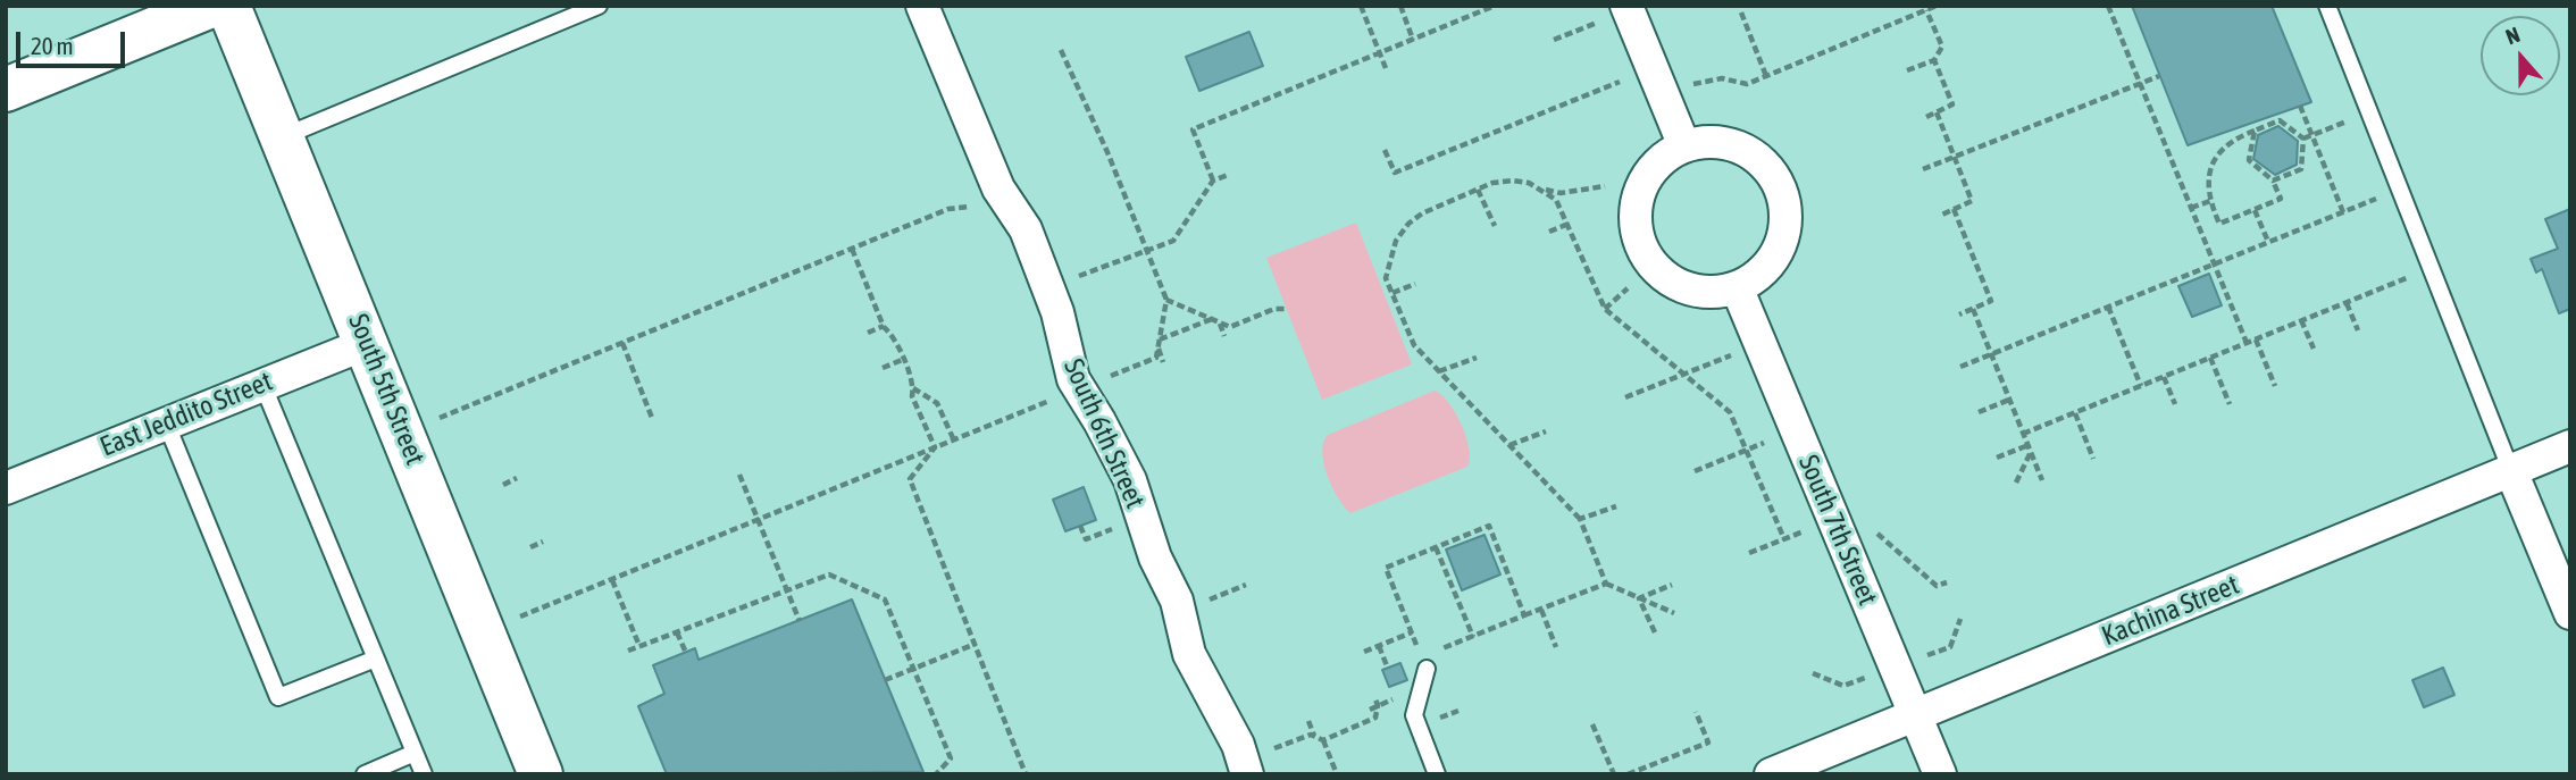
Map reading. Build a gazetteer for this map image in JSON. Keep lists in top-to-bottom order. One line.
{"streets":{"street":["South 5th Street","East Jeddito Street","South 6th Street","South 7th Street","Kachina Street"]},"crossings":[["South 5th Street","East Jeddito Street"],["South 7th Street","Kachina Street"]],"scale_bar":"20 m","north":"top"}
